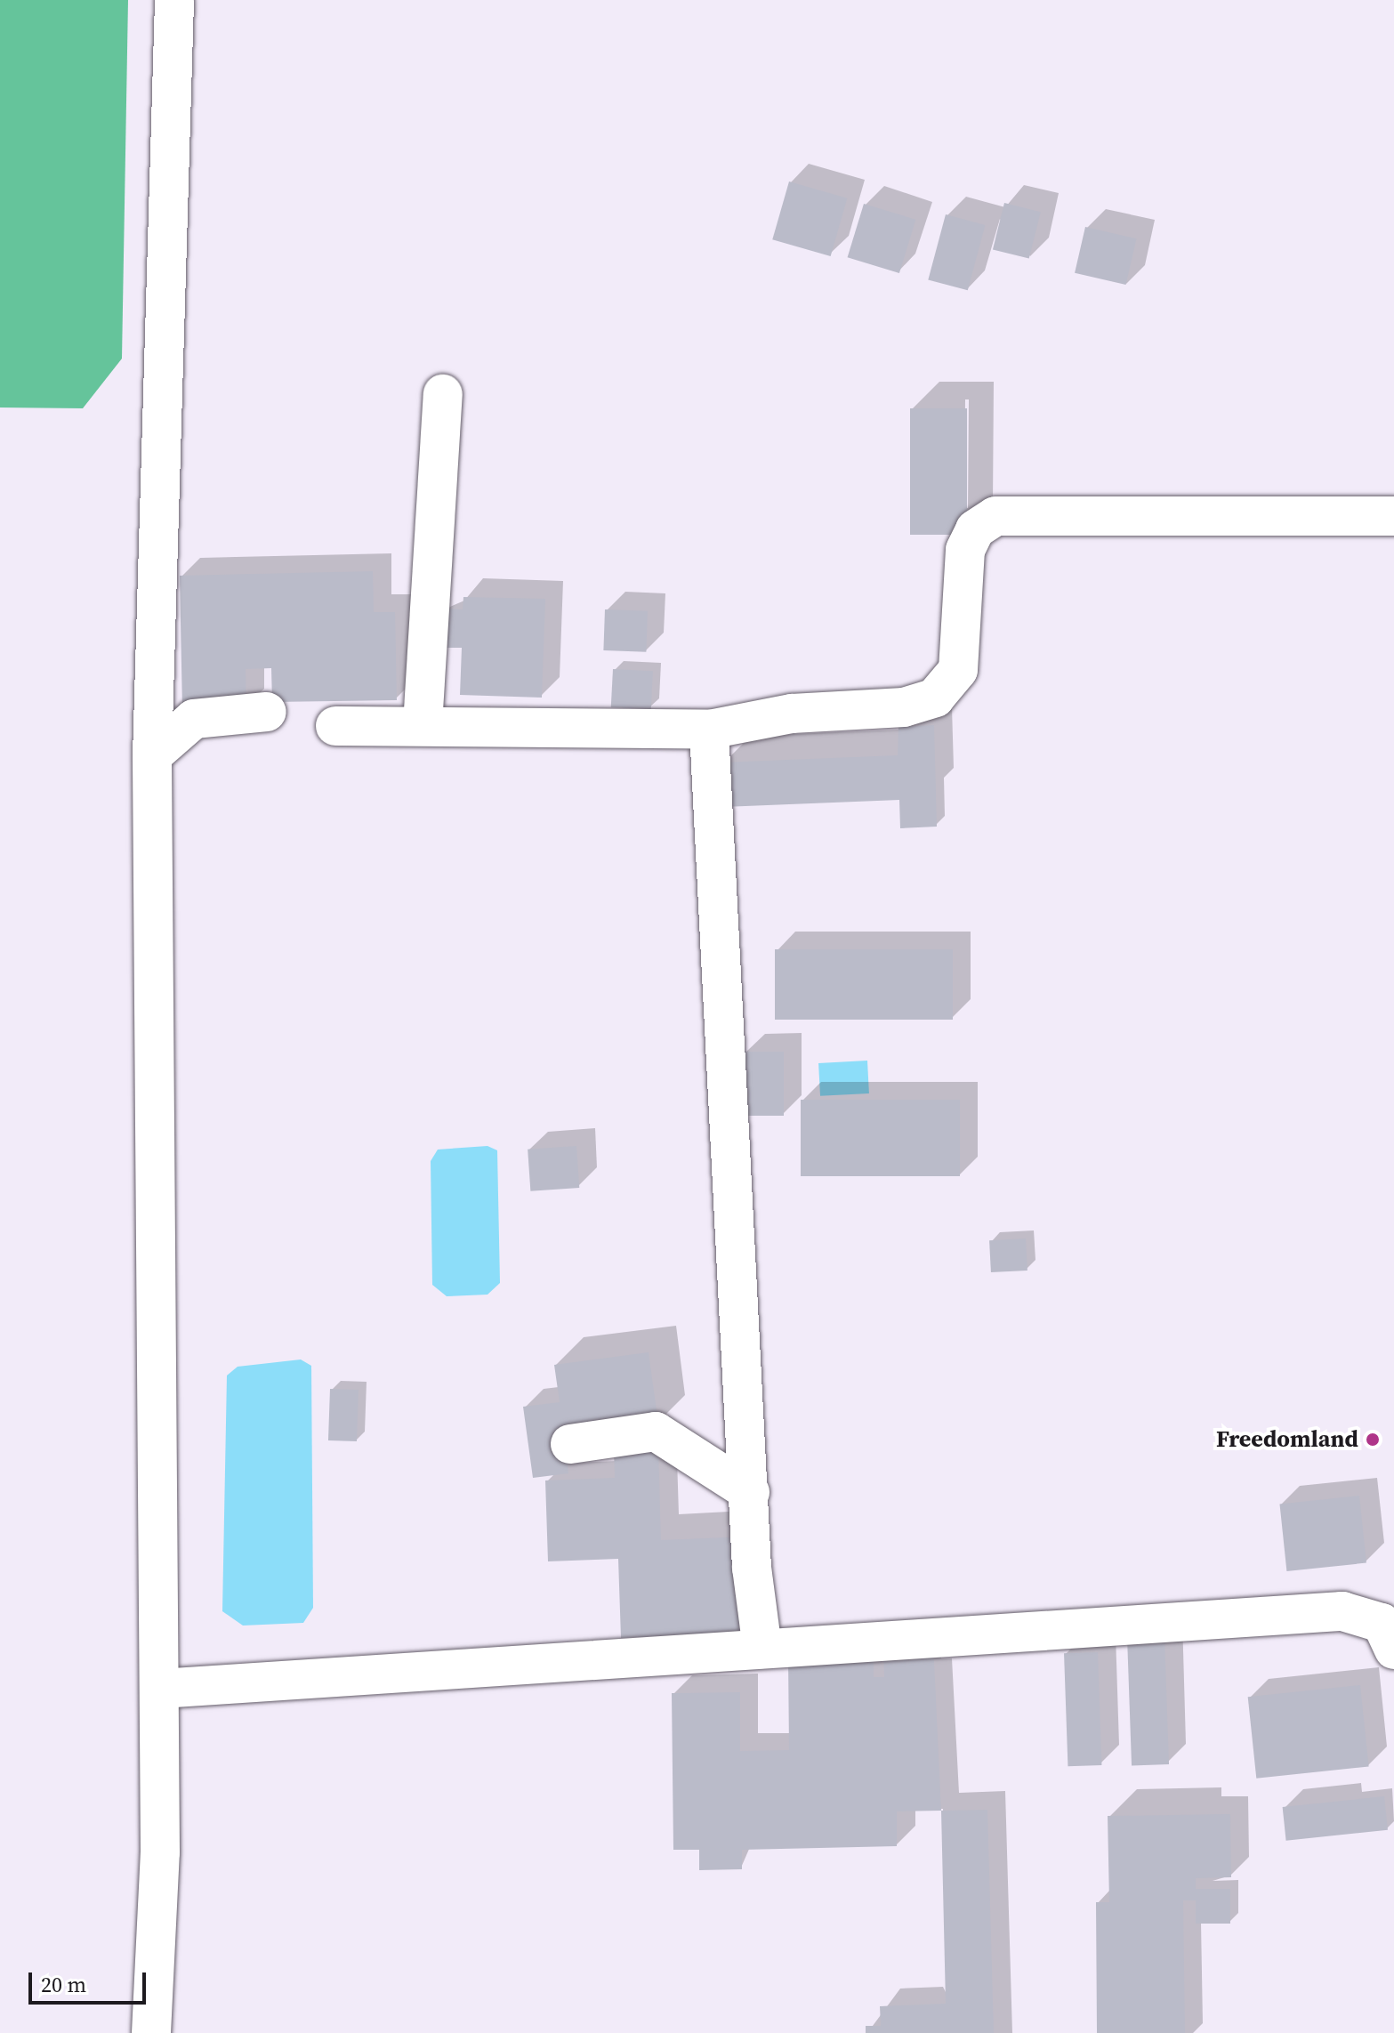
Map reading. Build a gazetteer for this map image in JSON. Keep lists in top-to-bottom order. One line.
{"places":["Freedomland"],"scale_bar":"20 m"}
